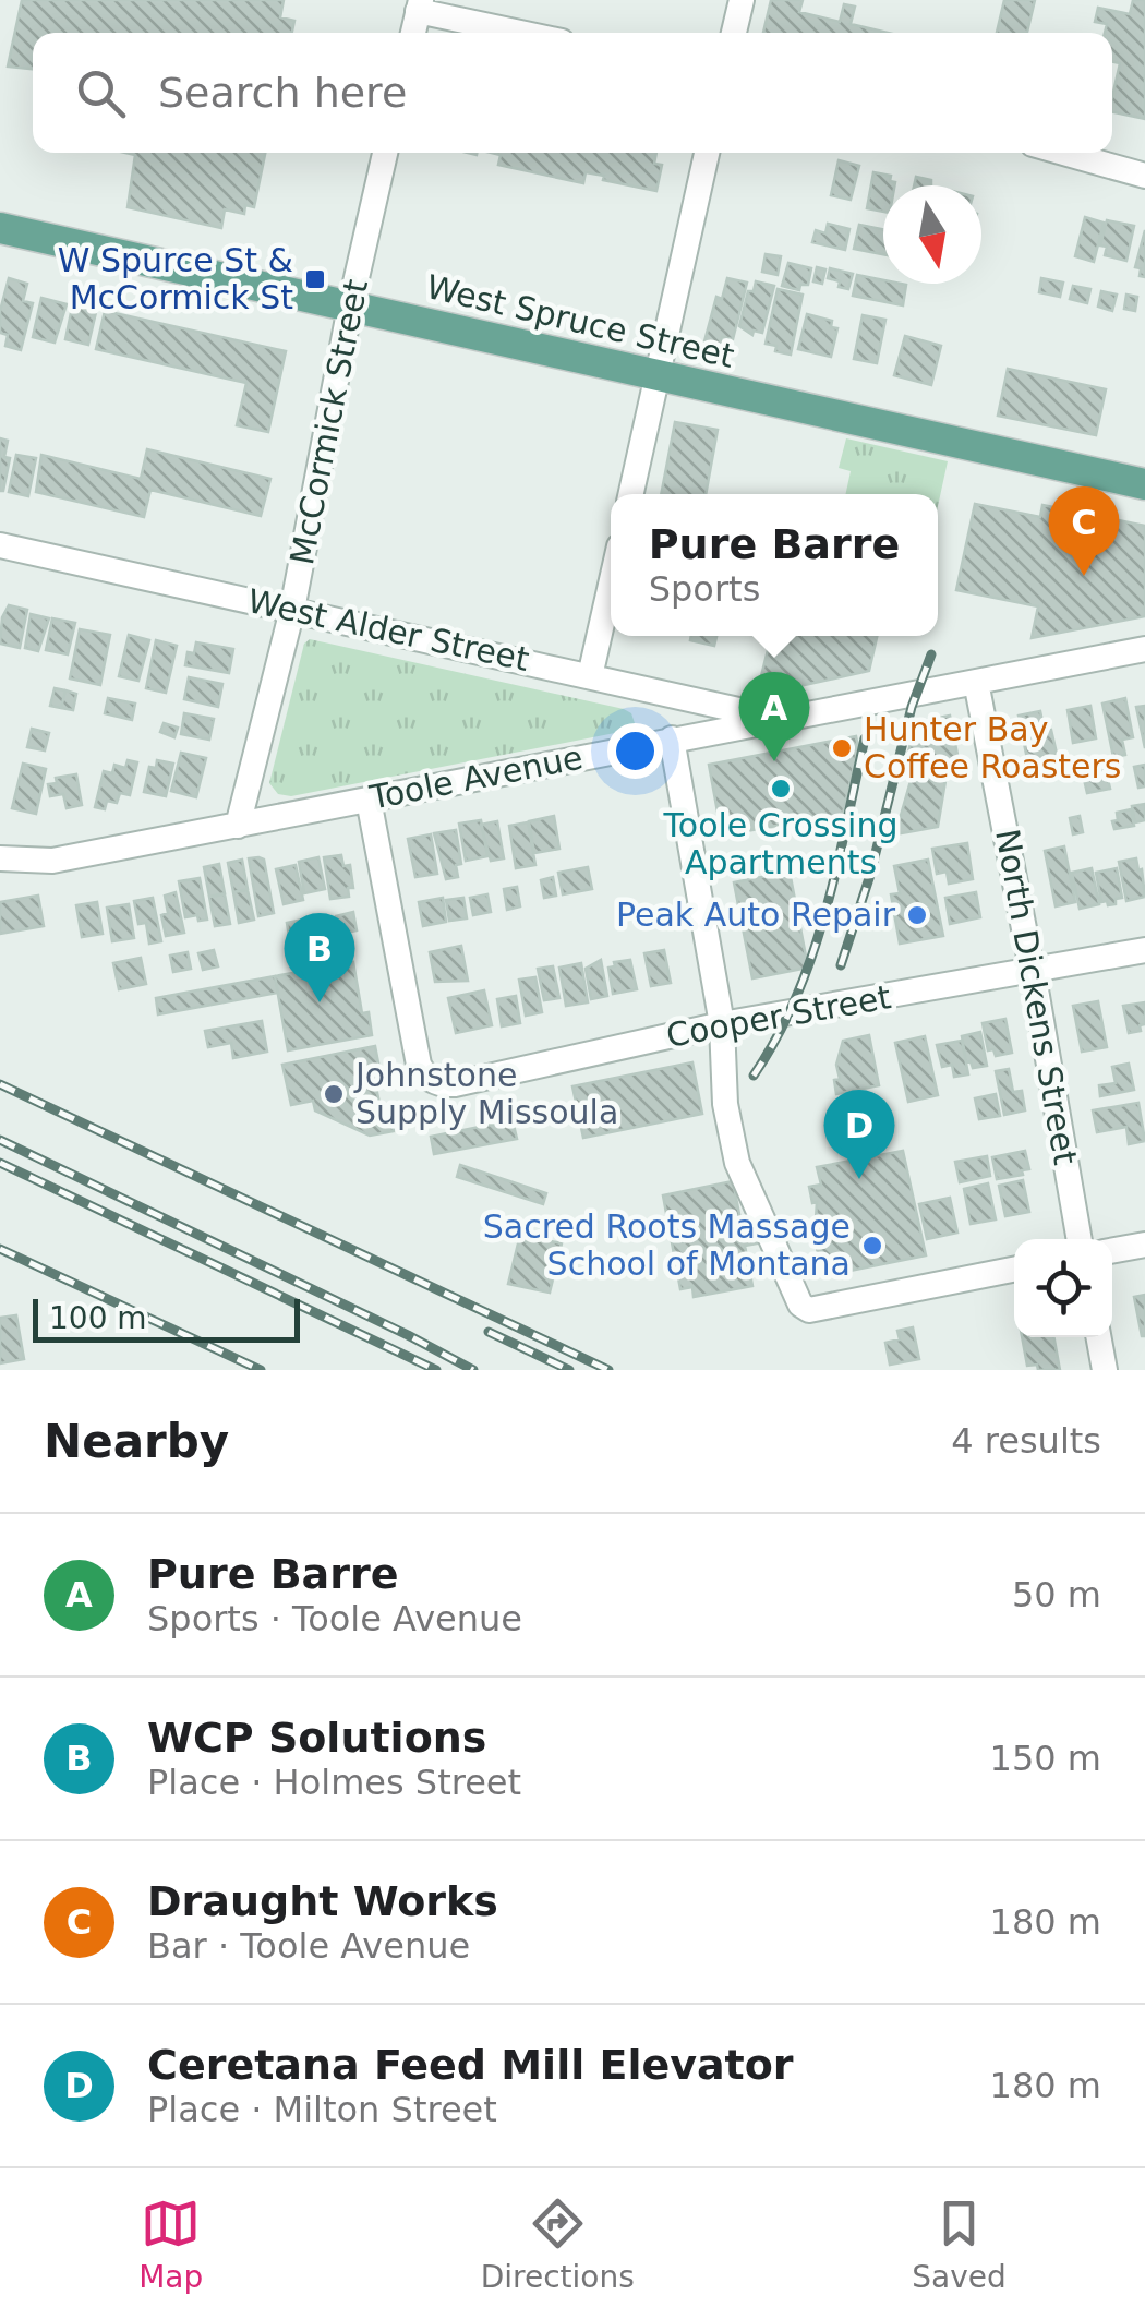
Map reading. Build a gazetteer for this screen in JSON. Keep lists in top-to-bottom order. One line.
{"streets":{"main road":["West Spruce Street"],"street":["McCormick Street","West Alder Street","Toole Avenue","North Dickens Street","Cooper Street"]},"crossings":[["West Spruce Street","McCormick Street"],["McCormick Street","West Alder Street"],["McCormick Street","Toole Avenue"],["West Alder Street","Toole Avenue"],["Toole Avenue","North Dickens Street"],["Toole Avenue","Cooper Street"],["North Dickens Street","Cooper Street"]],"places":{"transit":["W Spurce St & McCormick St"],"other":["Hunter Bay Coffee Roasters","Toole Crossing Apartments","Peak Auto Repair","Johnstone Supply Missoula","Sacred Roots Massage School of Montana"]},"scale_bar":"100 m","north":"bottom","page":{"search":"Search here","pins":["C","A","B","D"],"popup":["Pure Barre","Sports"],"scale":"100 m","heading":["Nearby","4 results"],"list":[{"mark":"A","name":"Pure Barre","note":"Sports · Toole Avenue","value":"50 m"},{"mark":"B","name":"WCP Solutions","note":"Place · Holmes Street","value":"150 m"},{"mark":"C","name":"Draught Works","note":"Bar · Toole Avenue","value":"180 m"},{"mark":"D","name":"Ceretana Feed Mill Elevator","note":"Place · Milton Street","value":"180 m"}],"nav":["Map","Directions","Saved"]}}
